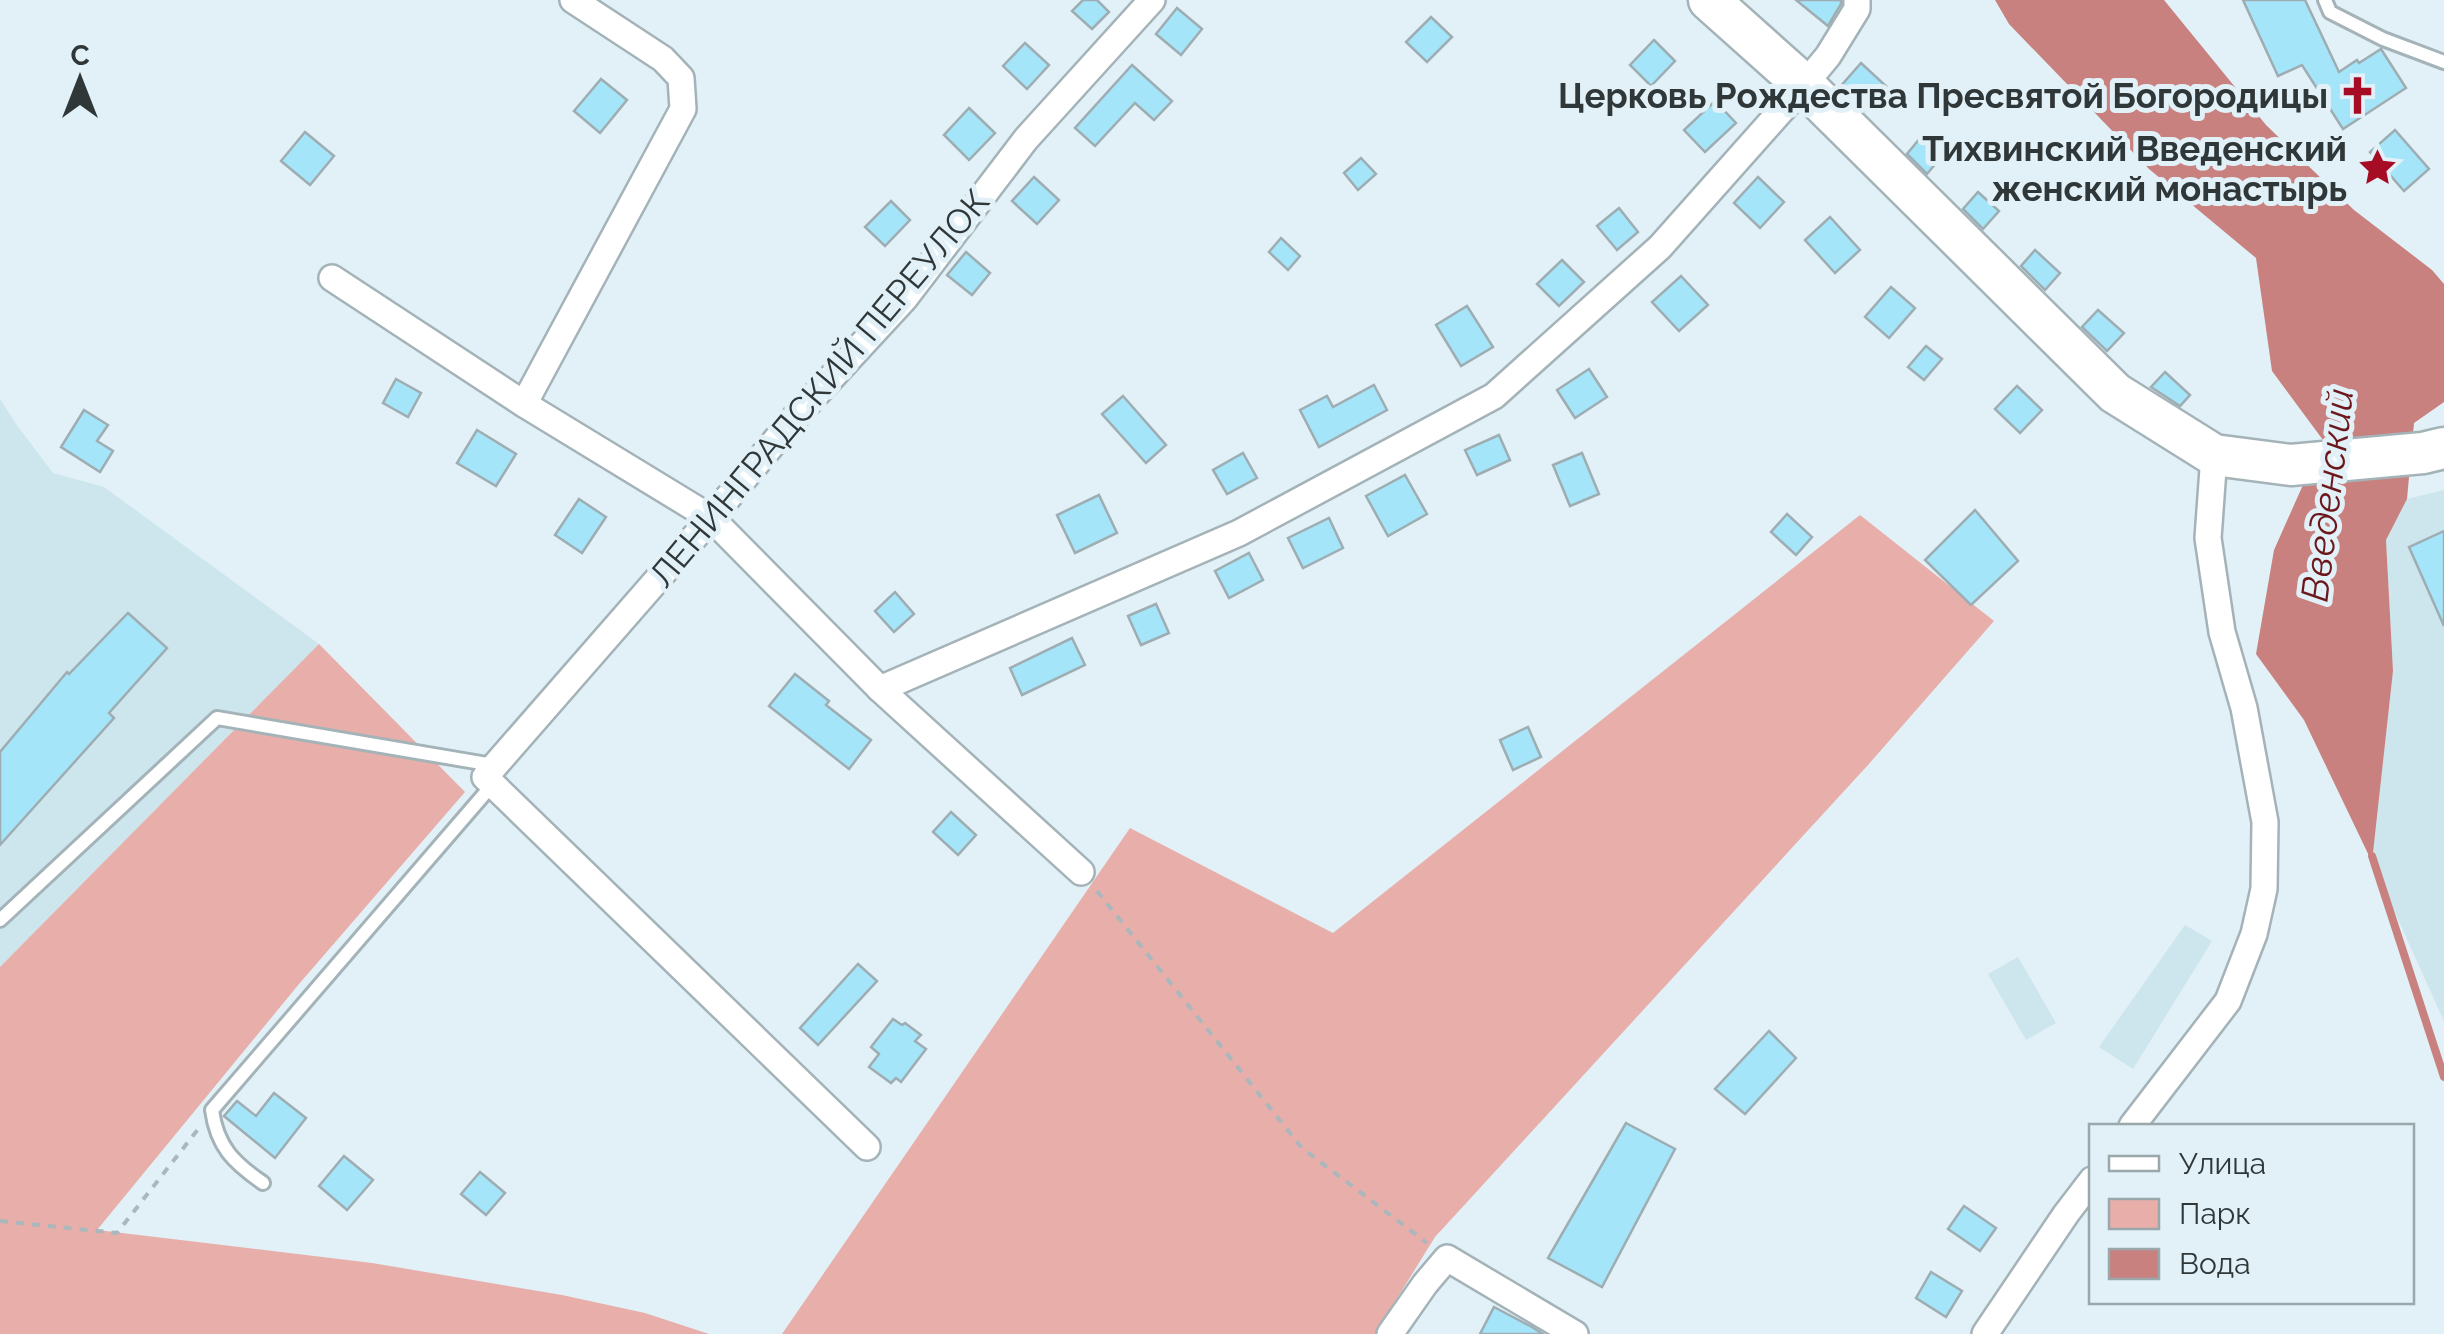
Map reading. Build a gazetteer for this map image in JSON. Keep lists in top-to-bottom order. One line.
{"streets":{"street":["ЛЕНИНГРАДСКИЙ ПЕРЕУЛОК"]},"water":["Введенский"],"places":{"church":["Церковь Рождества Пресвятой Богородицы"],"place":["Тихвинский Введенский женский монастырь"]},"legend":["Улица","Парк","Вода"],"north":"top"}
